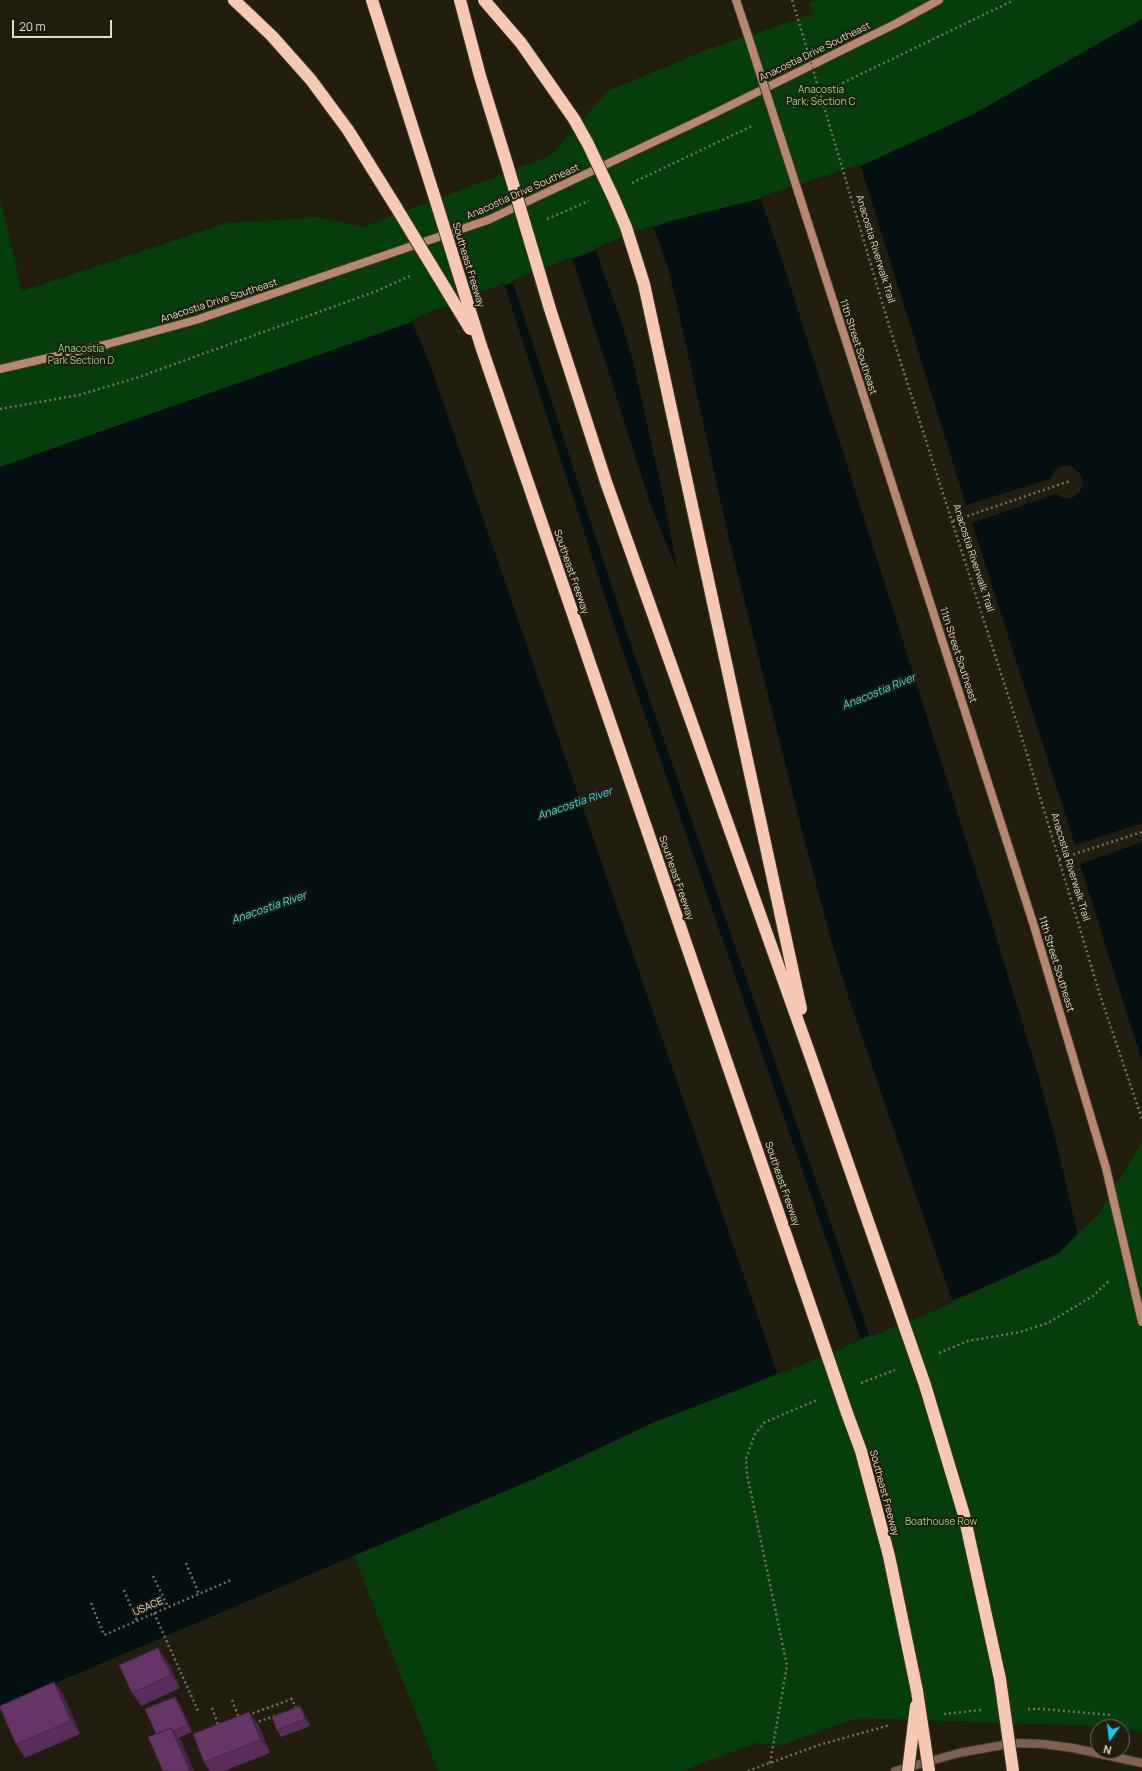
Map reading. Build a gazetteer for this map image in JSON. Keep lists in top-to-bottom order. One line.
{"streets":{"highway":["Southeast Freeway"],"main road":["Anacostia Drive Southeast","11th Street Southeast"],"path":["Anacostia Riverwalk Trail","USACE"]},"water":["Anacostia River"],"parks":["Anacostia Park, Section C","Anacostia Park Section D","Boathouse Row"],"scale_bar":"20 m","north":"bottom"}
